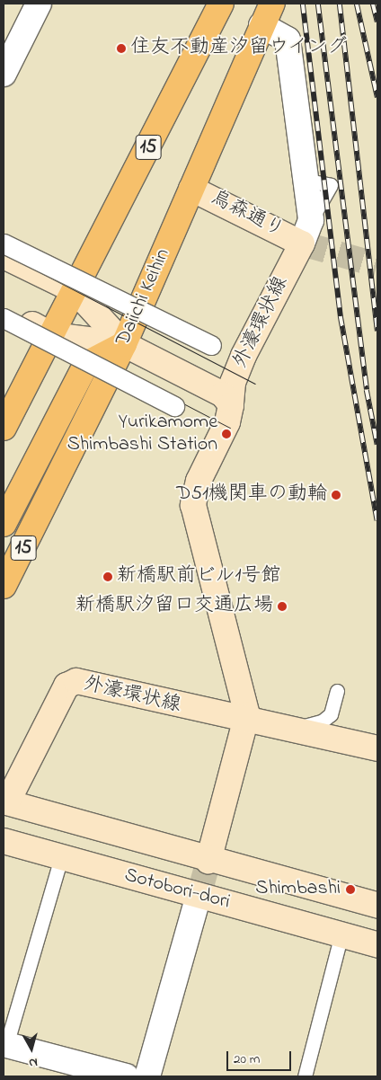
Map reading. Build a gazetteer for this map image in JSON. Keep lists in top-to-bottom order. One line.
{"streets":{"main road":["15","烏森通り","Daiichi Keihin","外濠環状線","Sotobori-dori"]},"crossings":[["烏森通り","Daiichi Keihin"],["烏森通り","外濠環状線"],["外濠環状線","Sotobori-dori"]],"places":["住友不動産汐留ウイング","Yurikamome Shimbashi Station","D51機関車の動輪","新橋駅前ビル1号館","新橋駅汐留口交通広場","Shimbashi"],"scale_bar":"20 m","north":"bottom"}
